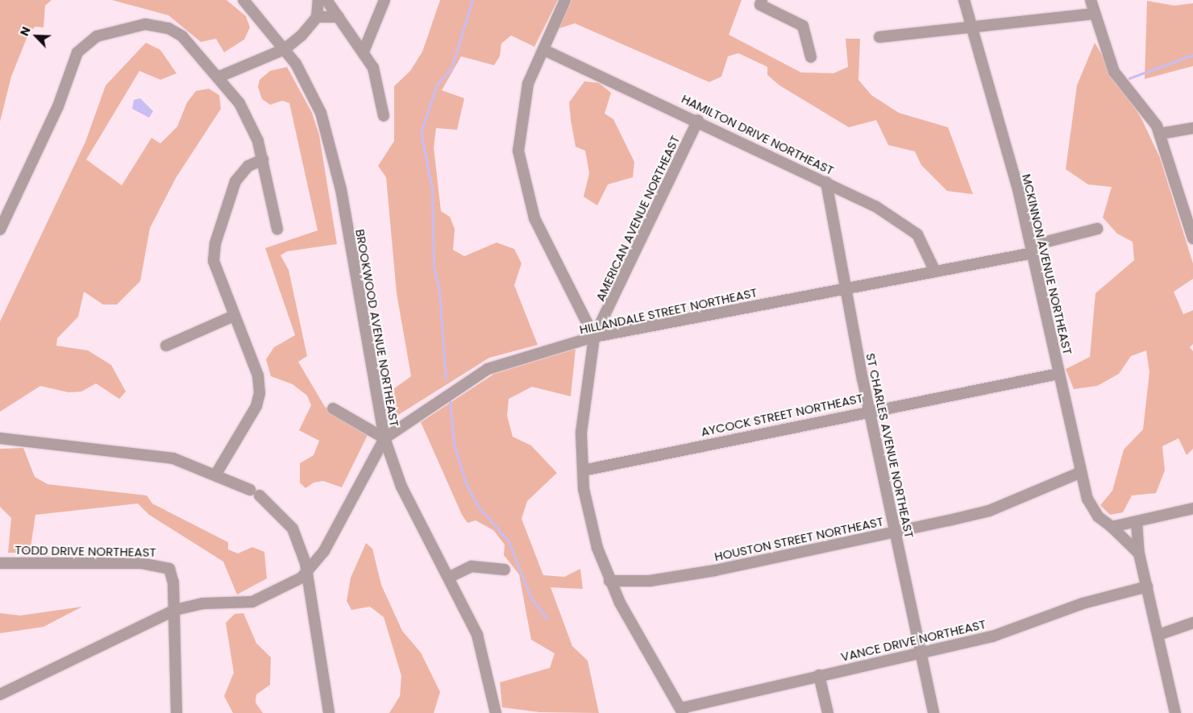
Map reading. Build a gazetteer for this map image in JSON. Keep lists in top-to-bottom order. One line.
{"streets":{"street":["HAMILTON DRIVE NORTHEAST","AMERICAN AVENUE NORTHEAST","MCKINNON AVENUE NORTHEAST","HILLANDALE STREET NORTHEAST","BROOKWOOD AVENUE NORTHEAST","AYCOCK STREET NORTHEAST","ST CHARLES AVENUE NORTHEAST","HOUSTON STREET NORTHEAST","TODD DRIVE NORTHEAST","VANCE DRIVE NORTHEAST"]},"crossings":[["HAMILTON DRIVE NORTHEAST","AMERICAN AVENUE NORTHEAST"],["HAMILTON DRIVE NORTHEAST","HILLANDALE STREET NORTHEAST"],["HAMILTON DRIVE NORTHEAST","ST CHARLES AVENUE NORTHEAST"],["AMERICAN AVENUE NORTHEAST","HILLANDALE STREET NORTHEAST"],["AMERICAN AVENUE NORTHEAST","AYCOCK STREET NORTHEAST"],["AMERICAN AVENUE NORTHEAST","HOUSTON STREET NORTHEAST"],["AMERICAN AVENUE NORTHEAST","VANCE DRIVE NORTHEAST"],["MCKINNON AVENUE NORTHEAST","HILLANDALE STREET NORTHEAST"],["MCKINNON AVENUE NORTHEAST","AYCOCK STREET NORTHEAST"],["MCKINNON AVENUE NORTHEAST","HOUSTON STREET NORTHEAST"],["HILLANDALE STREET NORTHEAST","BROOKWOOD AVENUE NORTHEAST"],["HILLANDALE STREET NORTHEAST","ST CHARLES AVENUE NORTHEAST"],["HILLANDALE STREET NORTHEAST","TODD DRIVE NORTHEAST"],["AYCOCK STREET NORTHEAST","ST CHARLES AVENUE NORTHEAST"],["ST CHARLES AVENUE NORTHEAST","HOUSTON STREET NORTHEAST"],["ST CHARLES AVENUE NORTHEAST","VANCE DRIVE NORTHEAST"]],"north":"top left"}
